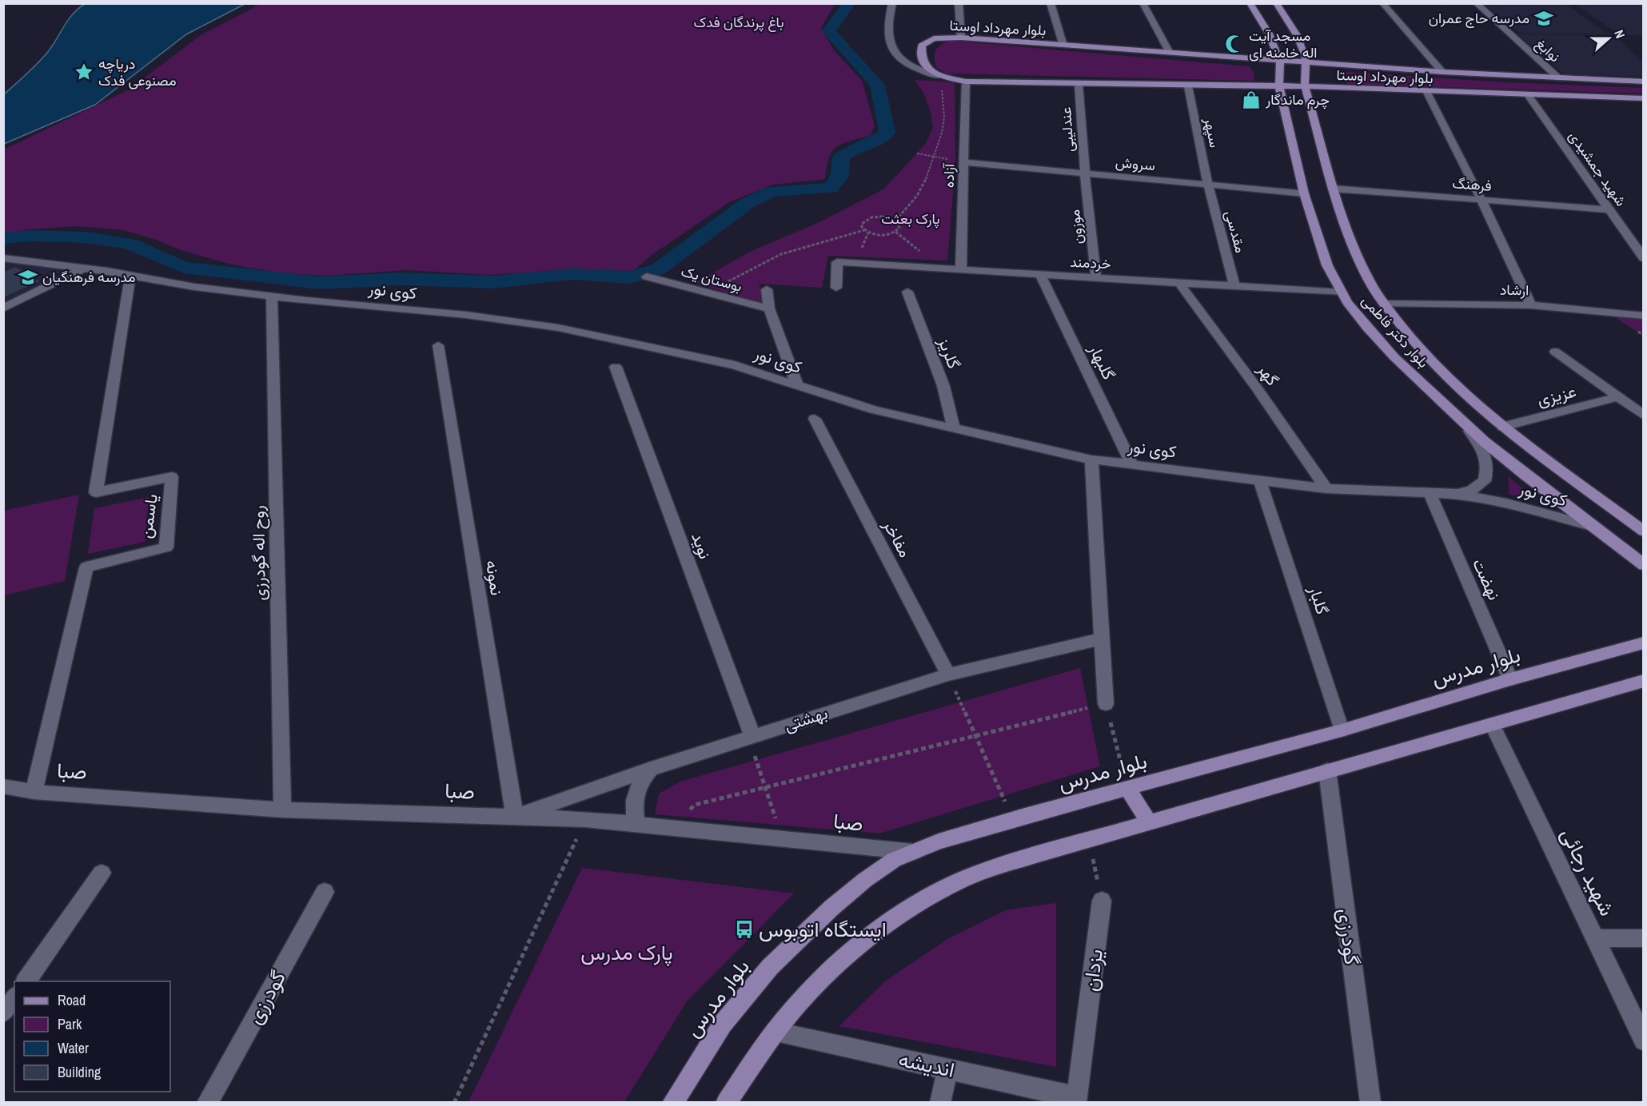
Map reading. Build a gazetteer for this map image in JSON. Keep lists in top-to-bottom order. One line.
{"streets":{"main road":["بلوار مهرداد اوستا","بلوار دکتر فاطمی","بلوار مدرس"],"street":["نوابغ","عندلیبی","سپهر","سروش","شهید جمشیدی","آزاده","فرهنگ","موزون","مقدسی","خردمند","بوستان یک","ارشاد","کوی نور","گلریز","گلبهار","گهر","عزیزی","یاسمن","مفاخر","نوید","روح اله گودرزی","نمونه","نهضت","گلبار","بهشتی","صبا","شهید رجائی","گودرزی","یزدان","اندیشه"]},"crossings":[["بلوار مهرداد اوستا","نوابغ"],["بلوار مهرداد اوستا","عندلیبی"],["بلوار مهرداد اوستا","سپهر"],["بلوار مهرداد اوستا","شهید جمشیدی"],["بلوار مهرداد اوستا","آزاده"],["بلوار مهرداد اوستا","بلوار دکتر فاطمی"],["عندلیبی","سروش"],["عندلیبی","موزون"],["سپهر","سروش"],["سپهر","مقدسی"],["سروش","آزاده"],["سروش","موزون"],["سروش","مقدسی"],["سروش","بلوار دکتر فاطمی"],["شهید جمشیدی","فرهنگ"],["آزاده","خردمند"],["فرهنگ","بلوار دکتر فاطمی"],["موزون","خردمند"],["مقدسی","خردمند"],["خردمند","بلوار دکتر فاطمی"],["خردمند","گلبهار"],["خردمند","گهر"],["ارشاد","بلوار دکتر فاطمی"],["کوی نور","بلوار دکتر فاطمی"],["کوی نور","گلریز"],["کوی نور","گلبهار"],["کوی نور","گهر"],["کوی نور","یاسمن"],["کوی نور","روح اله گودرزی"],["کوی نور","نهضت"],["کوی نور","گلبار"],["بلوار دکتر فاطمی","عزیزی"],["یاسمن","صبا"],["مفاخر","بهشتی"],["نوید","بهشتی"],["روح اله گودرزی","صبا"],["نمونه","بهشتی"],["نمونه","صبا"],["نهضت","بلوار مدرس"],["گلبار","بلوار مدرس"],["بلوار مدرس","صبا"],["بهشتی","صبا"],["یزدان","اندیشه"]],"parks":["باغ پرندگان فدک","پارک بعثت","پارک مدرس"],"places":{"school or university":["مدرسه حاج عمران","مدرسه فرهنگیان"],"mosque":["مسجد آیت اله خامنه ای"],"place":["دریاچه مصنوعی فدک"],"shop":["چرم ماندگار"],"bus stop":["ایستگاه اتوبوس"]},"legend":["Road","Park","Water","Building"],"north":"right"}
